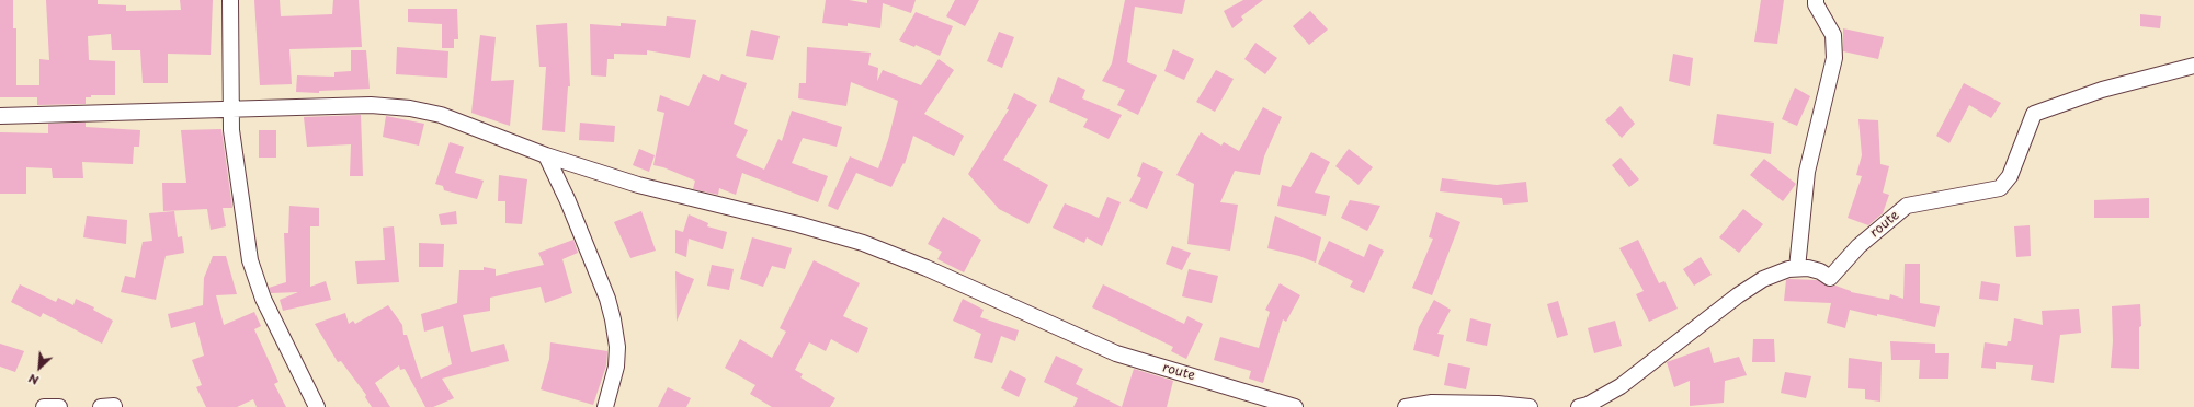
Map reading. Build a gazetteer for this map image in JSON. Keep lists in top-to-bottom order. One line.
{"streets":{"street":["route"]},"north":"bottom left"}
